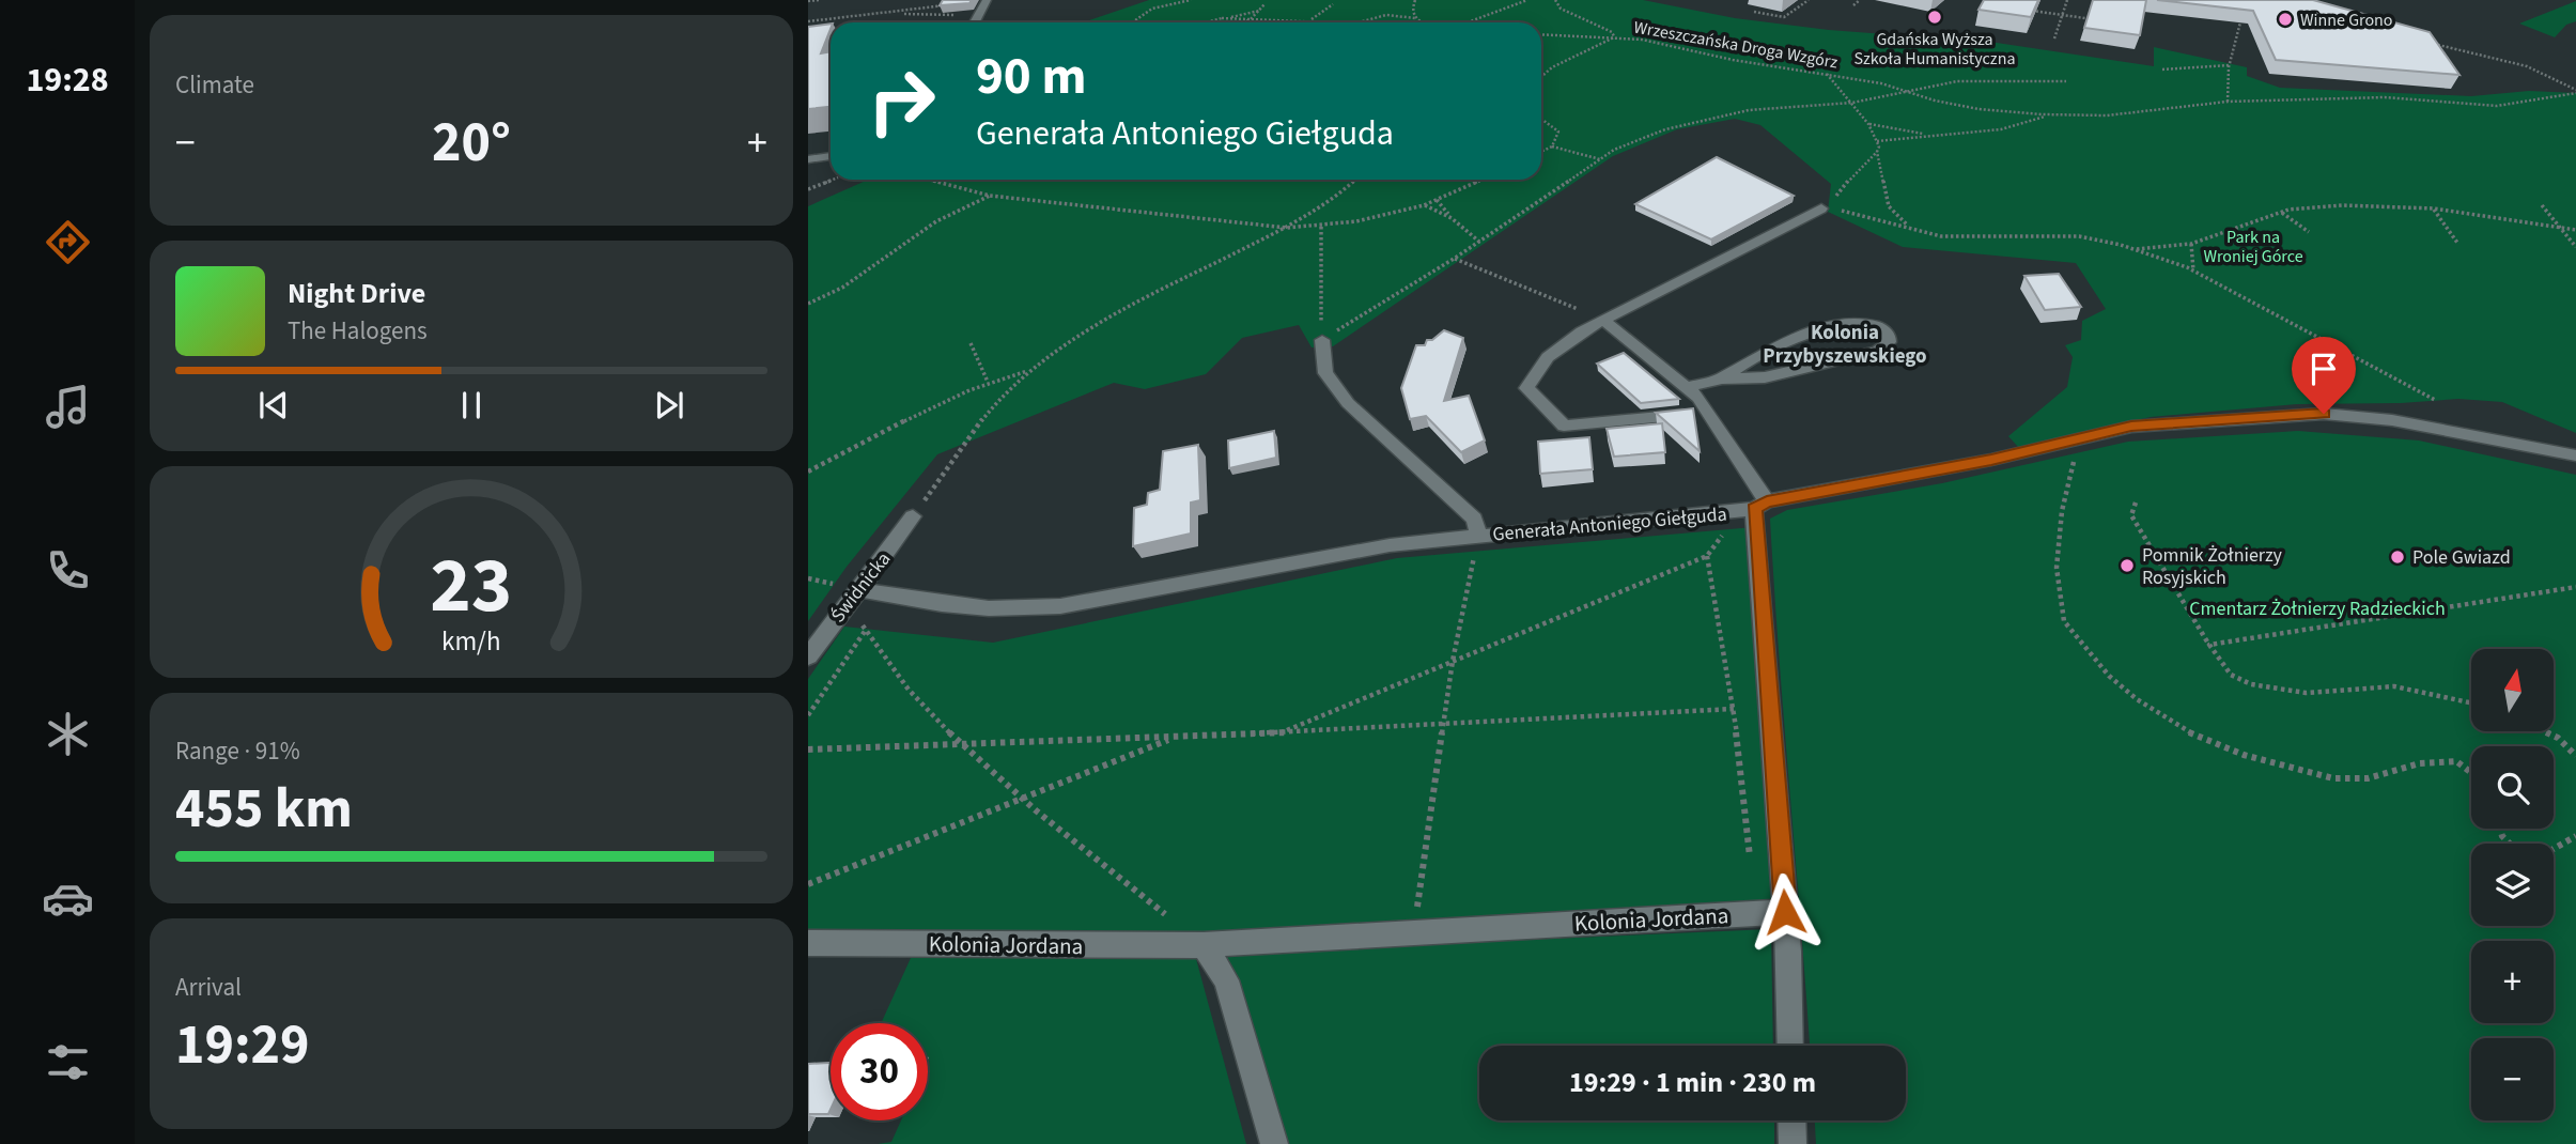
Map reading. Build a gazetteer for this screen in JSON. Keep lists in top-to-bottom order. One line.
{"streets":{"street":["Generała Antoniego Giełguda","Świdnicka","Kolonia Jordana"],"path":["Wrzeszczańska Droga Wzgórz"]},"crossings":[["Generała Antoniego Giełguda","Świdnicka"]],"districts":["Kolonia Przybyszewskiego"],"parks":["Park na Wroniej Górce","Cmentarz Żołnierzy Radzieckich"],"places":["Gdańska Wyższa Szkoła Humanistyczna","Winne Grono","Pole Gwiazd","Pomnik Żołnierzy Rosyjskich"],"north":"top","page":{"tabs":"19:28","tile":["Climate",["Range · 91%","455 km"],["Arrival","19:29"]],"turn":["90 m","Generała Antoniego Giełguda"],"heat":["−","20°","+"],"song":["Night Drive","The Halogens"],"map_buttons":["+","−"],"limit":"30","trip":"19:29 · 1 min · 230 m","gauge":["23","km/h"]}}
